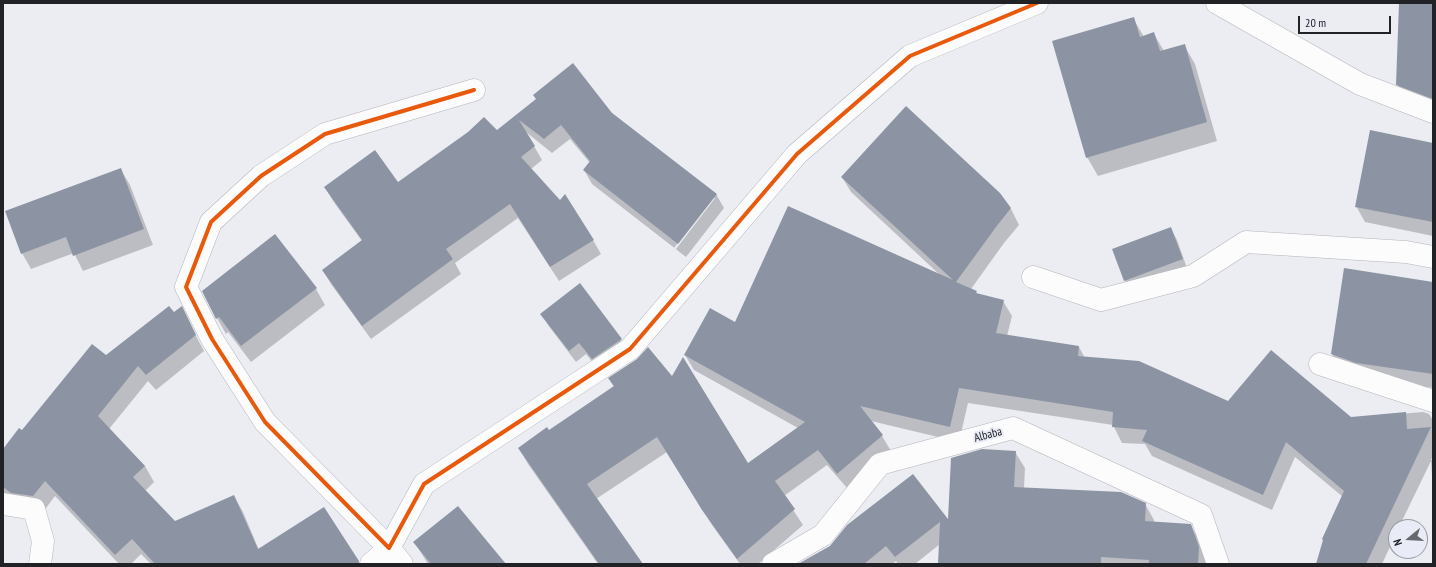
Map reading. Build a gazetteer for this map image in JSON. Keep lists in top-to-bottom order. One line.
{"streets":{"street":["Albaba"]},"scale_bar":"20 m","north":"left"}
